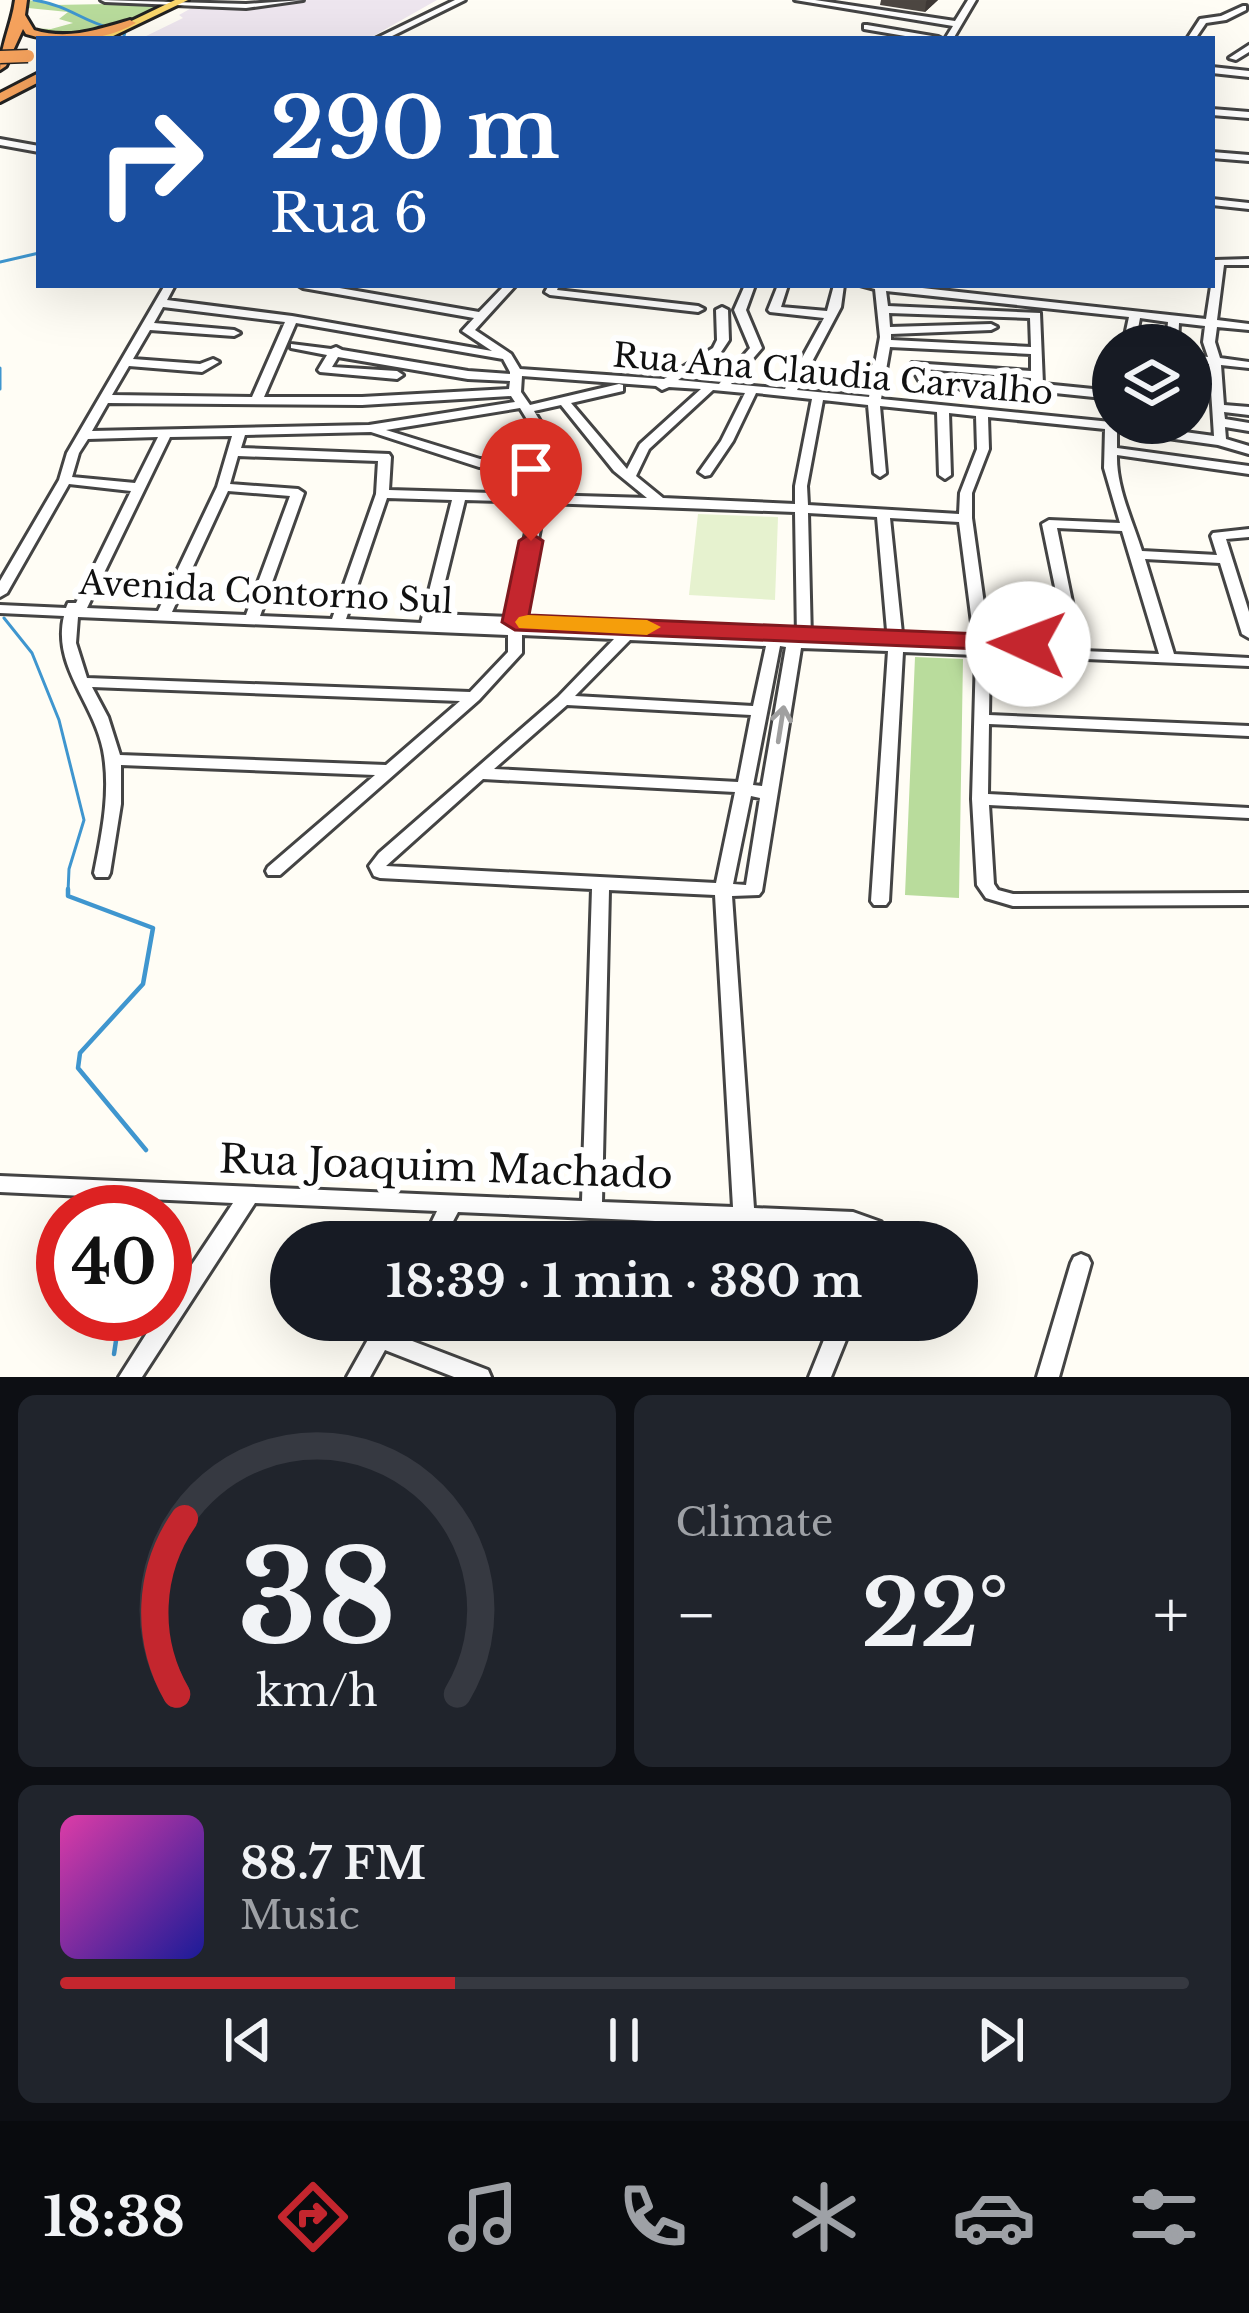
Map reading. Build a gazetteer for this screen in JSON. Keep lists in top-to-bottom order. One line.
{"streets":{"street":["Rua Ana Claudia Carvalho","Avenida Contorno Sul","Rua Joaquim Machado"]},"page":{"turn":["290 m","Rua 6"],"limit":"40","trip":"18:39 · 1 min · 380 m","tile":"Climate","heat":["−","22°","+"],"song":["88.7 FM","Music"],"tabs":"18:38","gauge":["38","km/h"]}}
